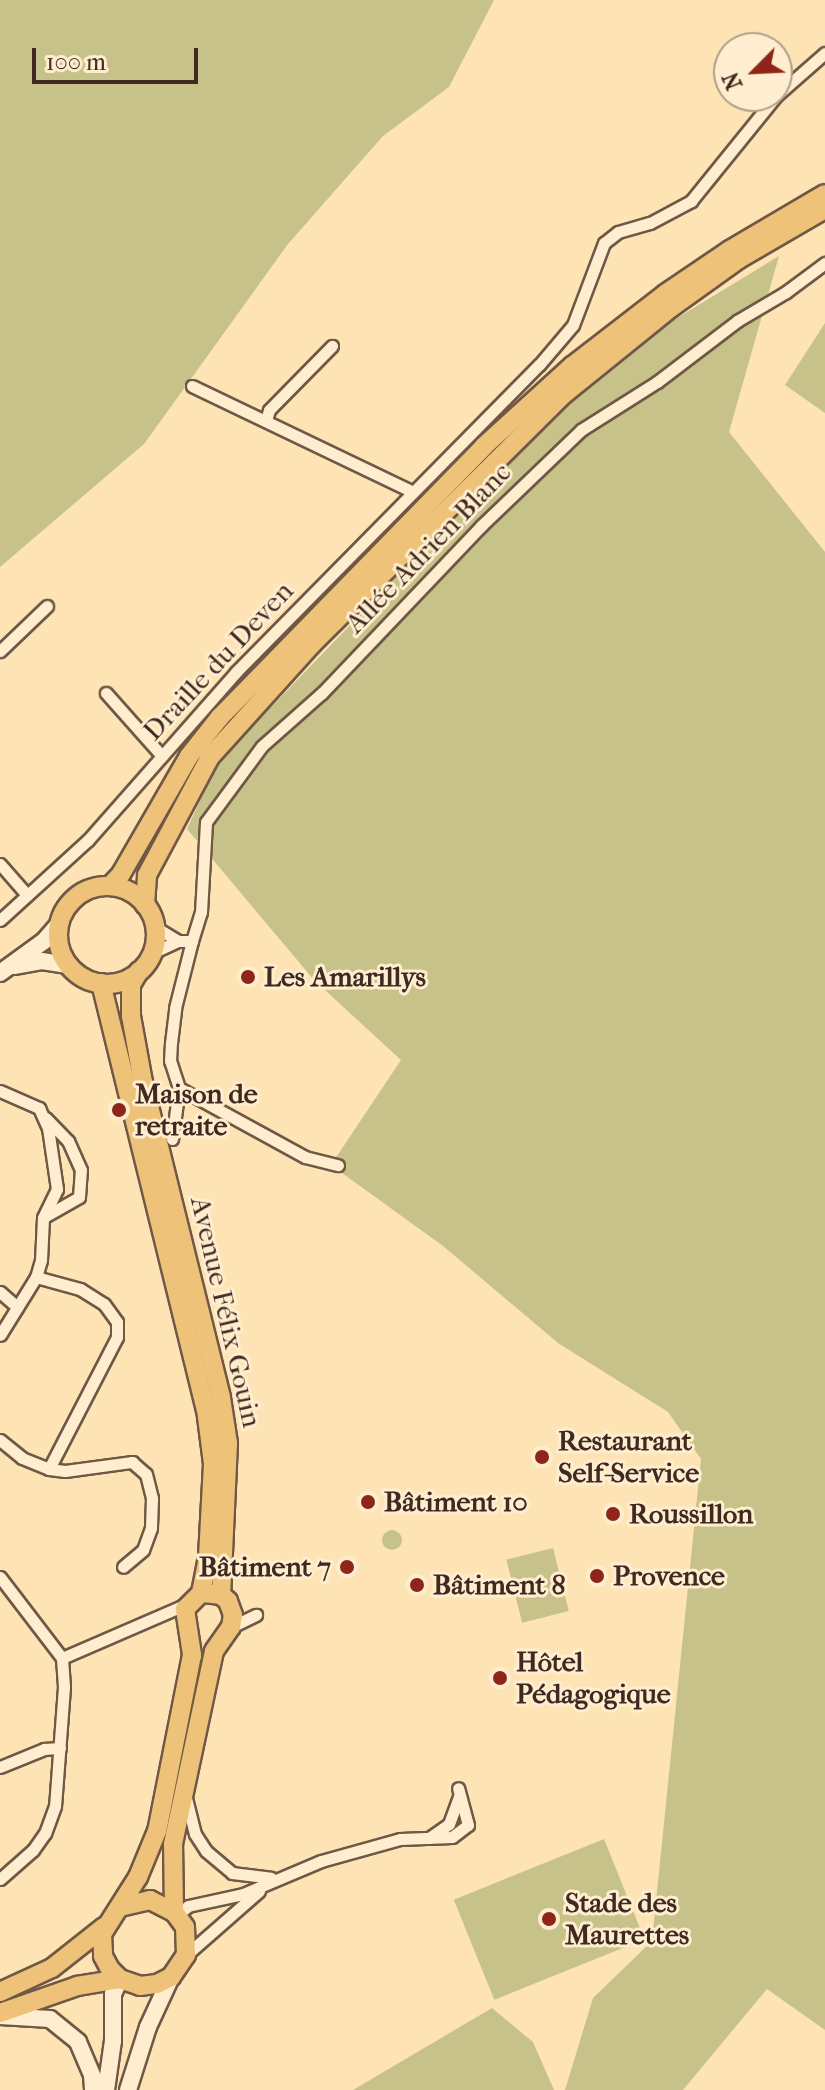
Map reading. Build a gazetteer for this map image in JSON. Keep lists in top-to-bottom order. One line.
{"streets":{"main road":["Avenue Félix Gouin"],"street":["Allée Adrien Blanc","Draille du Deven"]},"places":["Les Amarillys","Maison de retraite","Restaurant Self-Service","Bâtiment 10","Roussillon","Bâtiment 7","Provence","Bâtiment 8","Hôtel Pédagogique","Stade des Maurettes"],"scale_bar":"100 m","north":"bottom left"}
